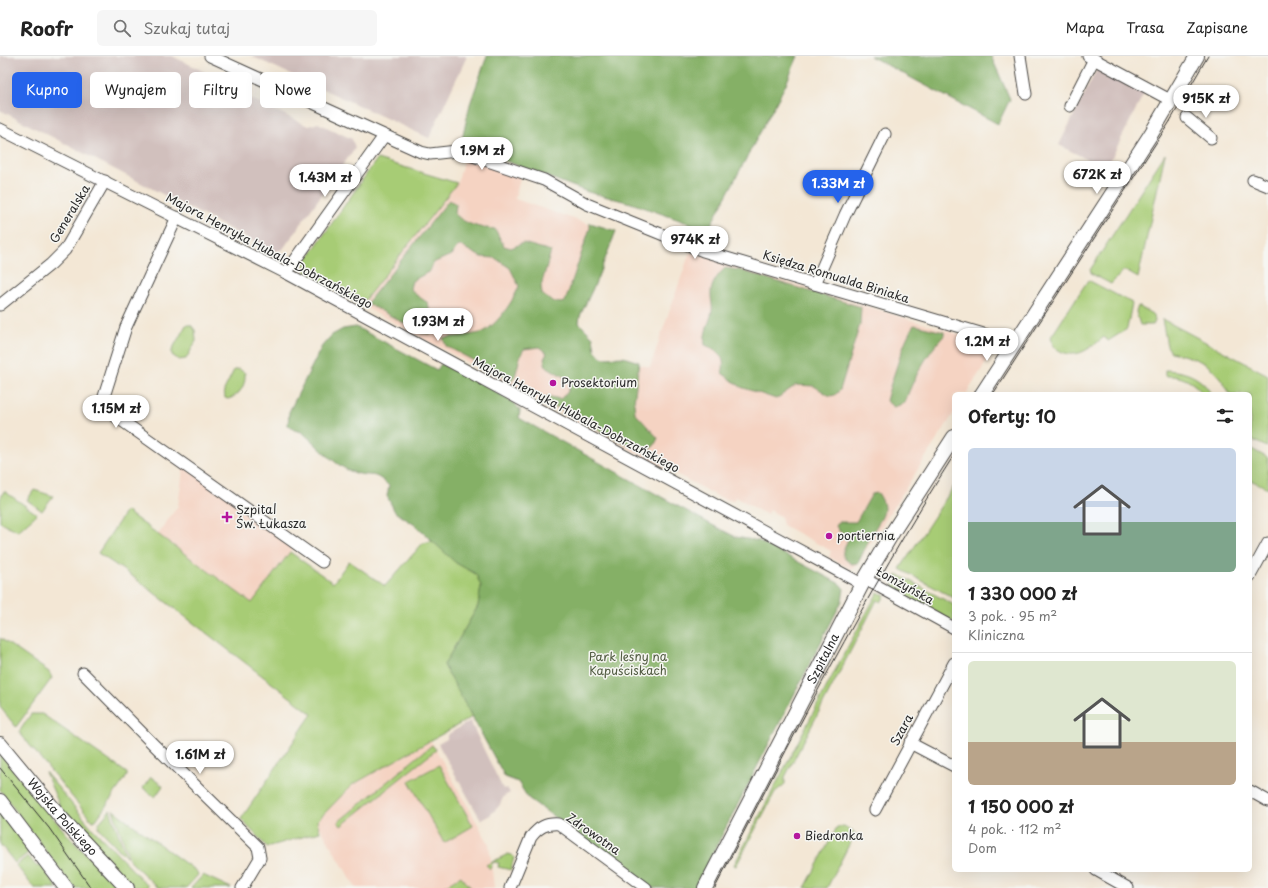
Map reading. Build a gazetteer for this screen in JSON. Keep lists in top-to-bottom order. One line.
{"streets":{"street":["Generalska","Majora Henryka Hubala-Dobrzańskiego","Księdza Romualda Biniaka","Łomżyńska","Szpitalna","Szara","Wojska Polskiego","Zdrowotna"]},"crossings":[["Generalska","Majora Henryka Hubala-Dobrzańskiego"],["Majora Henryka Hubala-Dobrzańskiego","Łomżyńska"],["Majora Henryka Hubala-Dobrzańskiego","Szpitalna"],["Łomżyńska","Szpitalna"]],"parks":["Park leśny na Kapuściskach"],"places":{"other":["Prosektorium","portiernia","Biedronka"],"health":["Szpital Św. Łukasza"]},"page":{"header":"Roofr","search":"Szukaj tutaj","nav":["Mapa","Trasa","Zapisane"],"chip":["Kupno","Wynajem","Filtry","Nowe"],"price":["915K zł","1.9M zł","672K zł","1.43M zł","1.33M zł","974K zł","1.93M zł","1.2M zł","1.15M zł","1.61M zł"],"heading":"Oferty: 10","list":[{"name":"1 330 000 zł","note":"3 pok. · 95 m² · Kliniczna"},{"name":"1 150 000 zł","note":"4 pok. · 112 m² · Dom"}]}}
